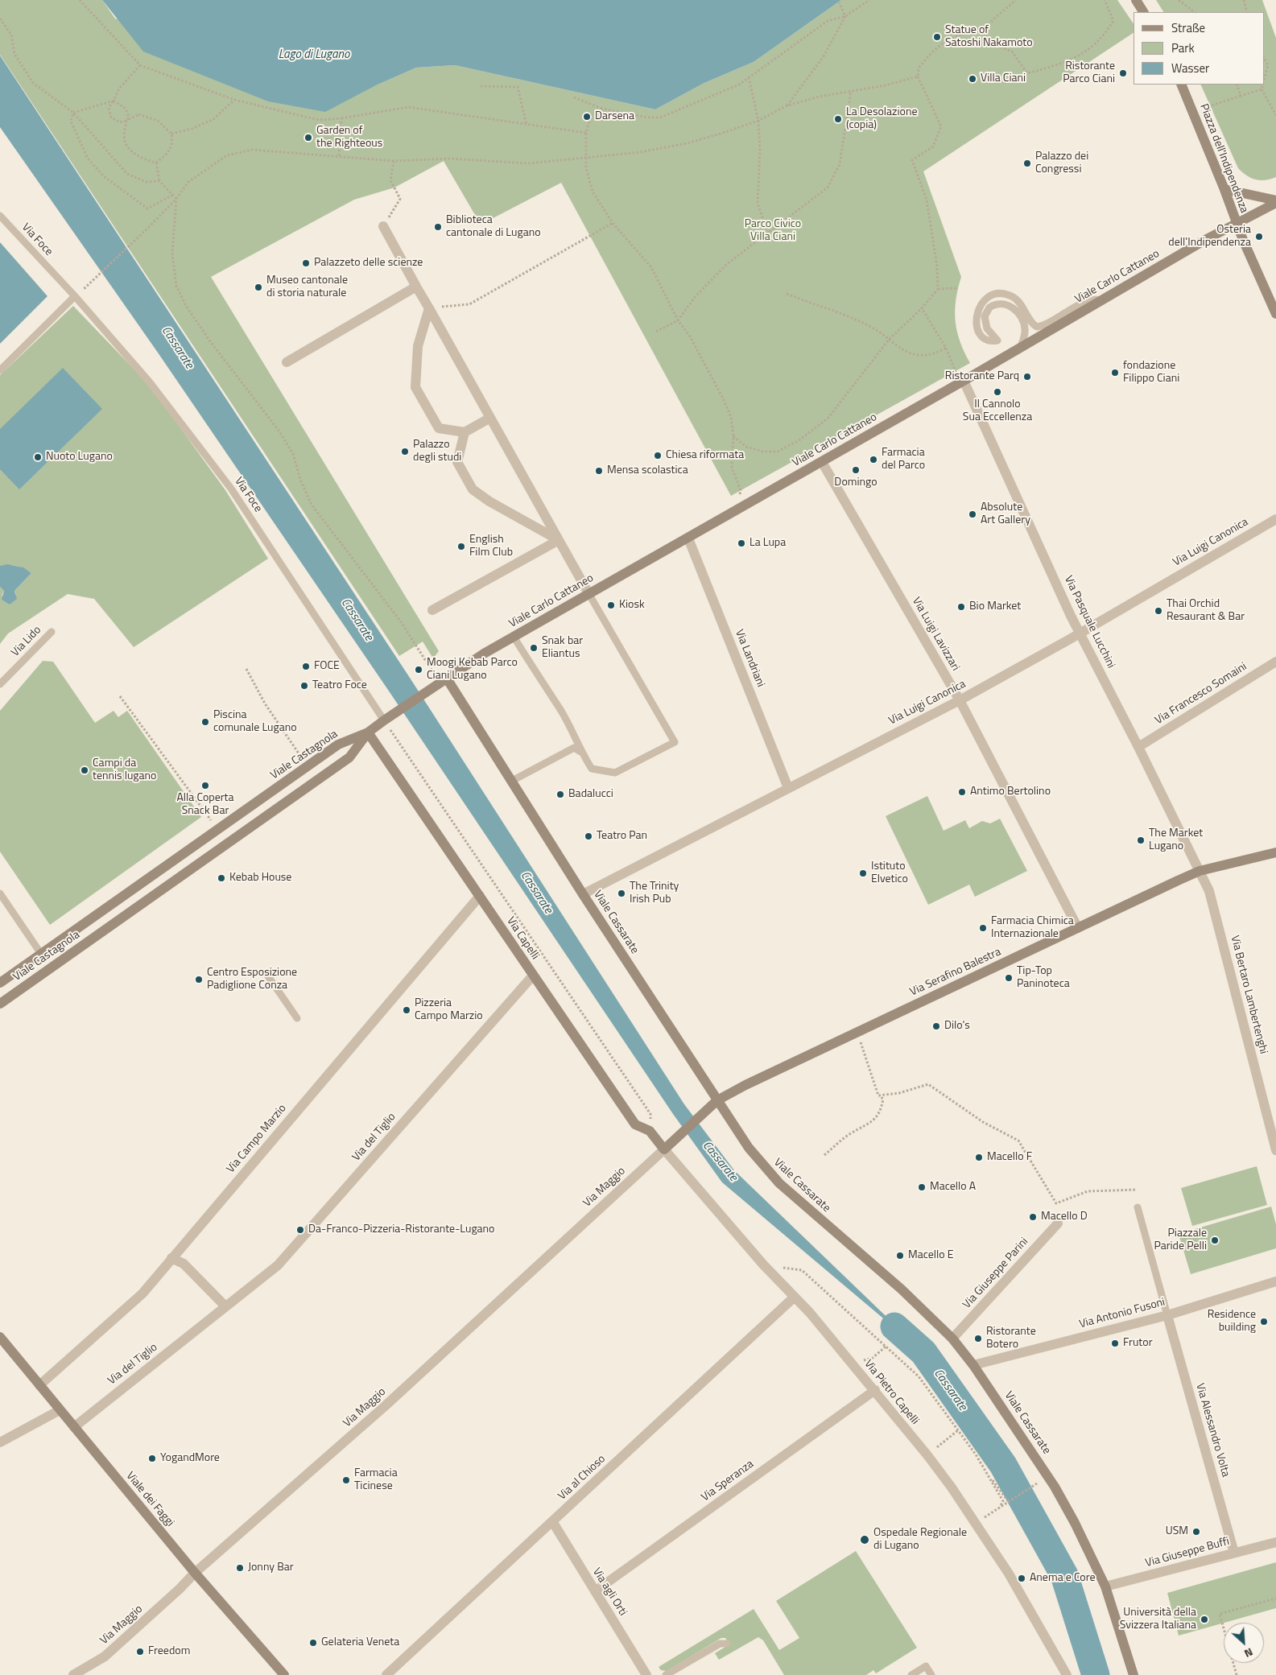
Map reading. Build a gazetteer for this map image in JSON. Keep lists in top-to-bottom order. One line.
{"streets":{"main road":["Piazza dell'Indipendenza","Viale Carlo Cattaneo","Viale Castagnola","Viale Cassarate","Via Capelli","Via Serafino Balestra","Viale dei Faggi"],"street":["Via Luigi Canonica","Via Pasquale Lucchini","Via Luigi Lavizzari","Via Landriani","Via Francesco Somaini","Via Bertaro Lambertenghi","Via del Tiglio","Via Campo Marzio","Via Maggio","Via Giuseppe Parini","Via Antonio Fusoni","Via Pietro Capelli","Via Alessandro Volta","Via al Chioso","Via Speranza","Via Giuseppe Buffi","Via agli Orti"],"lane":["Via Foce","Via Lido"]},"crossings":[["Piazza dell'Indipendenza","Viale Carlo Cattaneo"],["Via Foce","Viale Carlo Cattaneo"],["Viale Carlo Cattaneo","Via Pasquale Lucchini"],["Viale Carlo Cattaneo","Via Luigi Lavizzari"],["Viale Carlo Cattaneo","Via Landriani"],["Viale Carlo Cattaneo","Viale Castagnola"],["Viale Carlo Cattaneo","Viale Cassarate"],["Viale Carlo Cattaneo","Via Capelli"],["Via Luigi Canonica","Via Pasquale Lucchini"],["Via Luigi Canonica","Via Luigi Lavizzari"],["Via Luigi Canonica","Via Landriani"],["Via Luigi Canonica","Viale Cassarate"],["Via Pasquale Lucchini","Via Francesco Somaini"],["Via Pasquale Lucchini","Via Serafino Balestra"],["Via Pasquale Lucchini","Via Bertaro Lambertenghi"],["Via Luigi Lavizzari","Via Serafino Balestra"],["Viale Castagnola","Via Capelli"],["Viale Cassarate","Via Serafino Balestra"],["Viale Cassarate","Via Giuseppe Parini"],["Viale Cassarate","Via Antonio Fusoni"],["Viale Cassarate","Via Giuseppe Buffi"],["Via Capelli","Via Serafino Balestra"],["Via Capelli","Via del Tiglio"],["Via Capelli","Via Campo Marzio"],["Via Capelli","Via Maggio"],["Via Capelli","Via Pietro Capelli"],["Via Serafino Balestra","Via Bertaro Lambertenghi"],["Via Serafino Balestra","Via Maggio"],["Via Serafino Balestra","Via Pietro Capelli"],["Via del Tiglio","Viale dei Faggi"],["Via Campo Marzio","Viale dei Faggi"],["Via Maggio","Via Pietro Capelli"],["Via Maggio","Viale dei Faggi"],["Via Antonio Fusoni","Via Alessandro Volta"],["Via Pietro Capelli","Via al Chioso"],["Via Pietro Capelli","Via Speranza"],["Via Alessandro Volta","Via Giuseppe Buffi"],["Via al Chioso","Via agli Orti"],["Via Speranza","Via agli Orti"]],"water":["Lago di Lugano","Cassarate"],"parks":["Parco Civico Villa Ciani"],"places":["Statue of Satoshi Nakamoto","Ristorante Parco Ciani","Villa Ciani","Darsena","La Desolazione (copia)","Garden of the Righteous","Palazzo dei Congressi","Biblioteca cantonale di Lugano","Osteria dell'Indipendenza","Palazzeto delle scienze","Museo cantonale di storia naturale","fondazione Filippo Ciani","Ristorante Parq","Il Cannolo Sua Eccellenza","Palazzo degli studi","Chiesa riformata","Nuoto Lugano","Farmacia del Parco","Domingo","Mensa scolastica","Absolute Art Gallery","La Lupa","English Film Club","Kiosk","Bio Market","Thai Orchid Resaurant & Bar","Snak bar Eliantus","FOCE","Moogi Kebab Parco Ciani Lugano","Teatro Foce","Piscina comunale Lugano","Campi da tennis lugano","Alla Coperta Snack Bar","Antimo Bertolino","Badalucci","Teatro Pan","The Market Lugano","Istituto Elvetico","Kebab House","The Trinity Irish Pub","Farmacia Chimica Internazionale","Tip-Top Paninoteca","Centro Esposizione Padiglione Conza","Pizzeria Campo Marzio","Dilo's","Macello F","Macello A","Macello D","Da-Franco-Pizzeria-Ristorante-Lugano","Piazzale Paride Pelli","Macello E","Residence building","Ristorante Botero","Frutor","YogandMore","Farmacia Ticinese","USM","Ospedale Regionale di Lugano","Jonny Bar","Anema e Core","Università della Svizzera Italiana","Gelateria Veneta","Freedom"],"legend":["Straße","Park","Wasser"],"north":"bottom right"}
